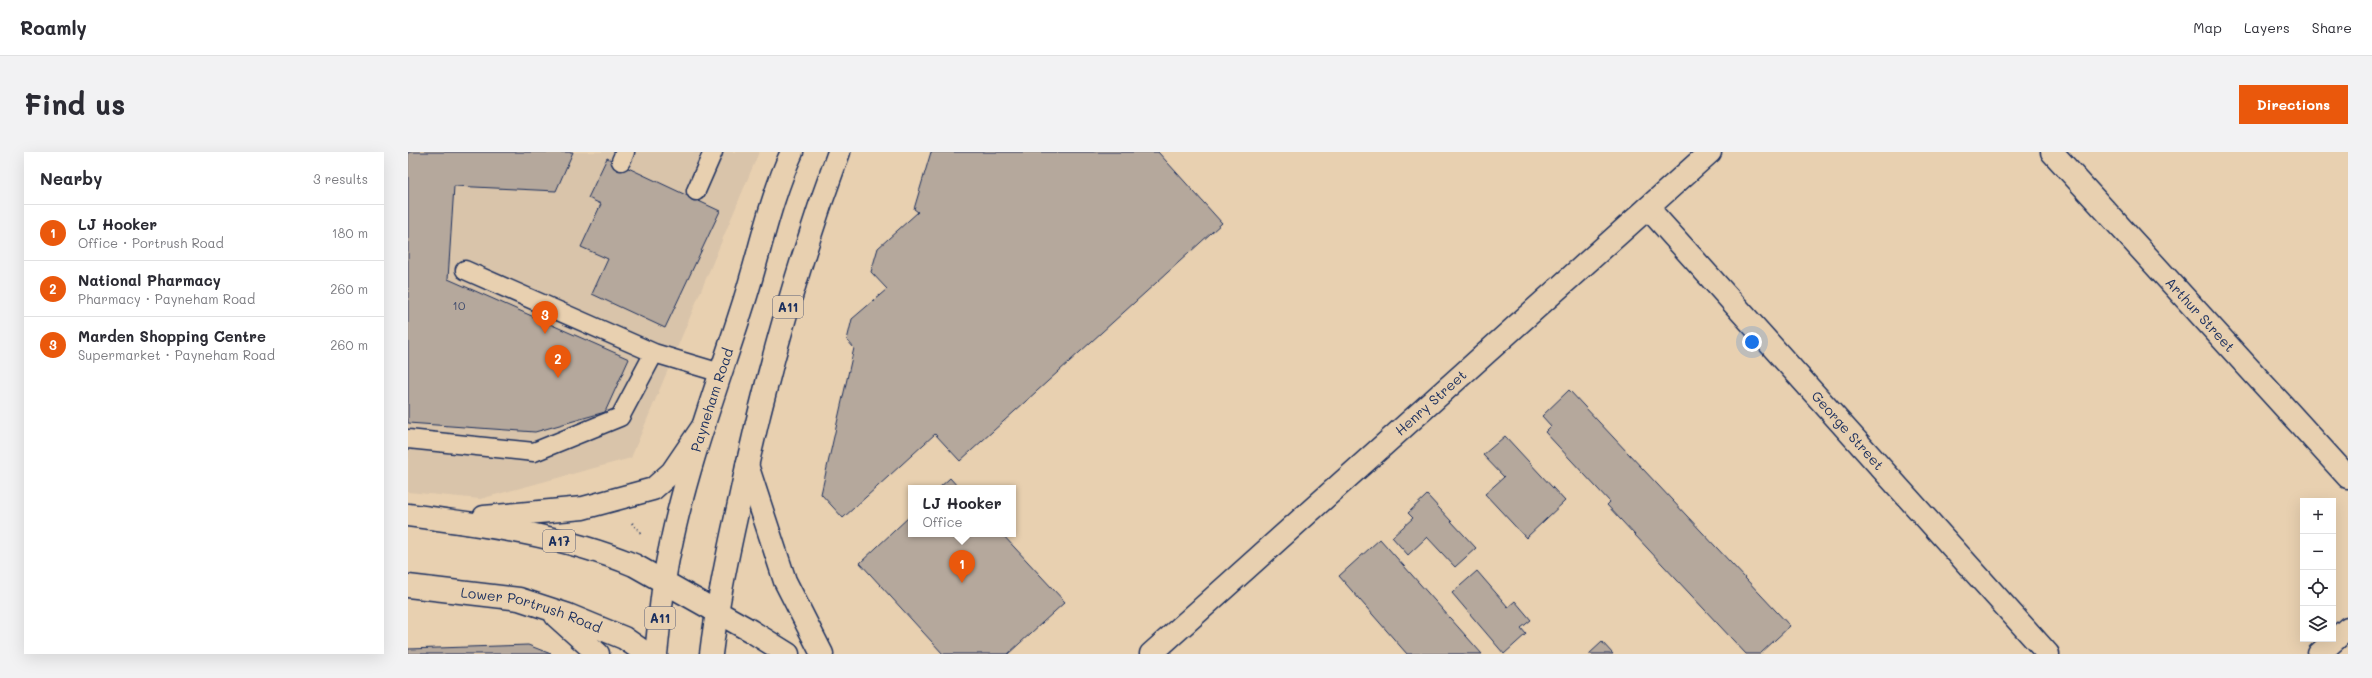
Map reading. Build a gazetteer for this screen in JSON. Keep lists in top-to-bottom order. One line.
{"streets":{"main road":["A11","Arthur Street","Payneham Road","Henry Street","George Street","A17","Lower Portrush Road"]},"crossings":[["A11","A17"],["Payneham Road","A17"],["Henry Street","George Street"]],"house_numbers":["10"],"page":{"header":"Roamly","nav":["Map","Layers","Share"],"buttons":"Directions","title":"Find us","heading":["Nearby","3 results"],"list":[{"mark":"1","name":"LJ Hooker","note":"Office · Portrush Road","value":"180 m"},{"mark":"2","name":"National Pharmacy","note":"Pharmacy · Payneham Road","value":"260 m"},{"mark":"3","name":"Marden Shopping Centre","note":"Supermarket · Payneham Road","value":"260 m"}],"pins":["3","2","1"],"popup":["LJ Hooker","Office"],"map_buttons":["+","−"]}}
